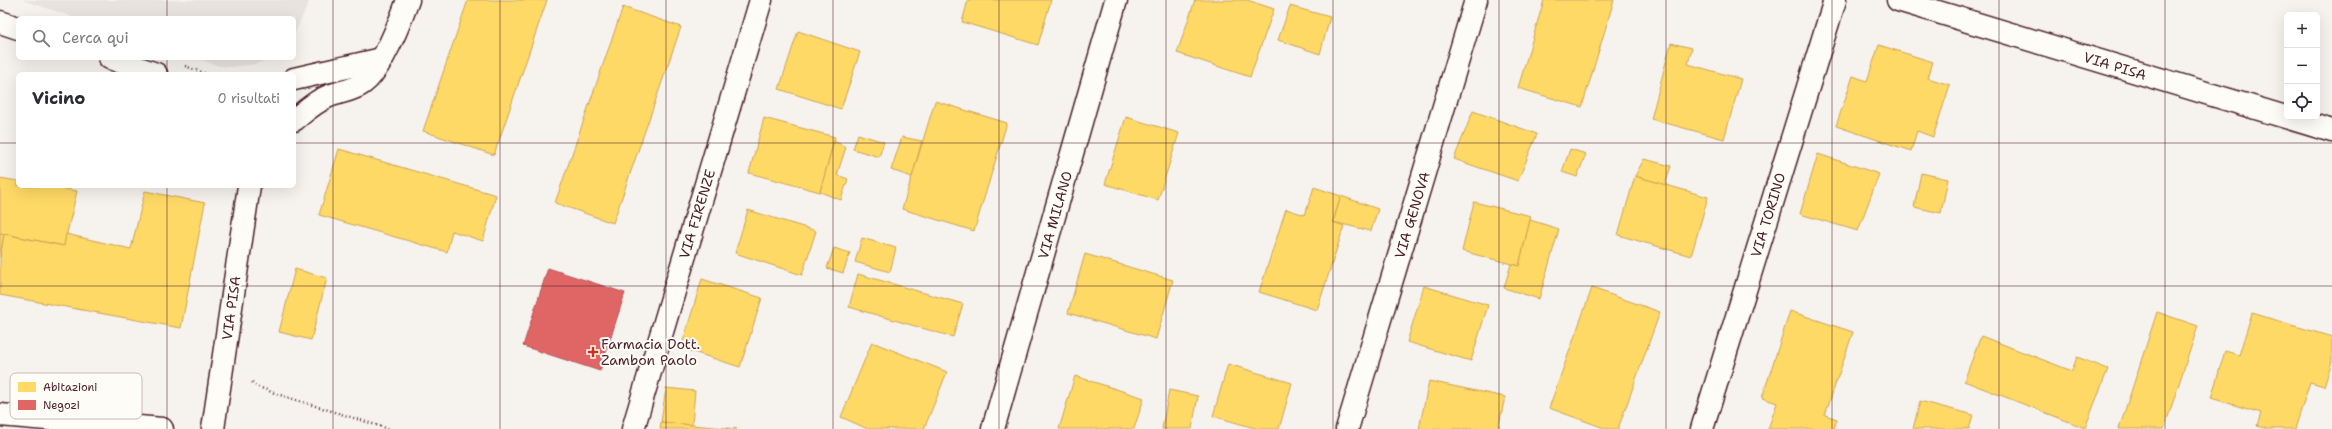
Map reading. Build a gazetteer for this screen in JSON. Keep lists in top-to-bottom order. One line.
{"streets":{"street":["VIA PISA","VIA FIRENZE","VIA MILANO","VIA GENOVA","VIA TORINO"]},"places":{"health":["Farmacia Dott. Zambon Paolo"]},"legend":["Abitazioni","Negozi"],"page":{"map_buttons":["+","−"],"search":"Cerca qui","heading":["Vicino","0 risultati"]}}
